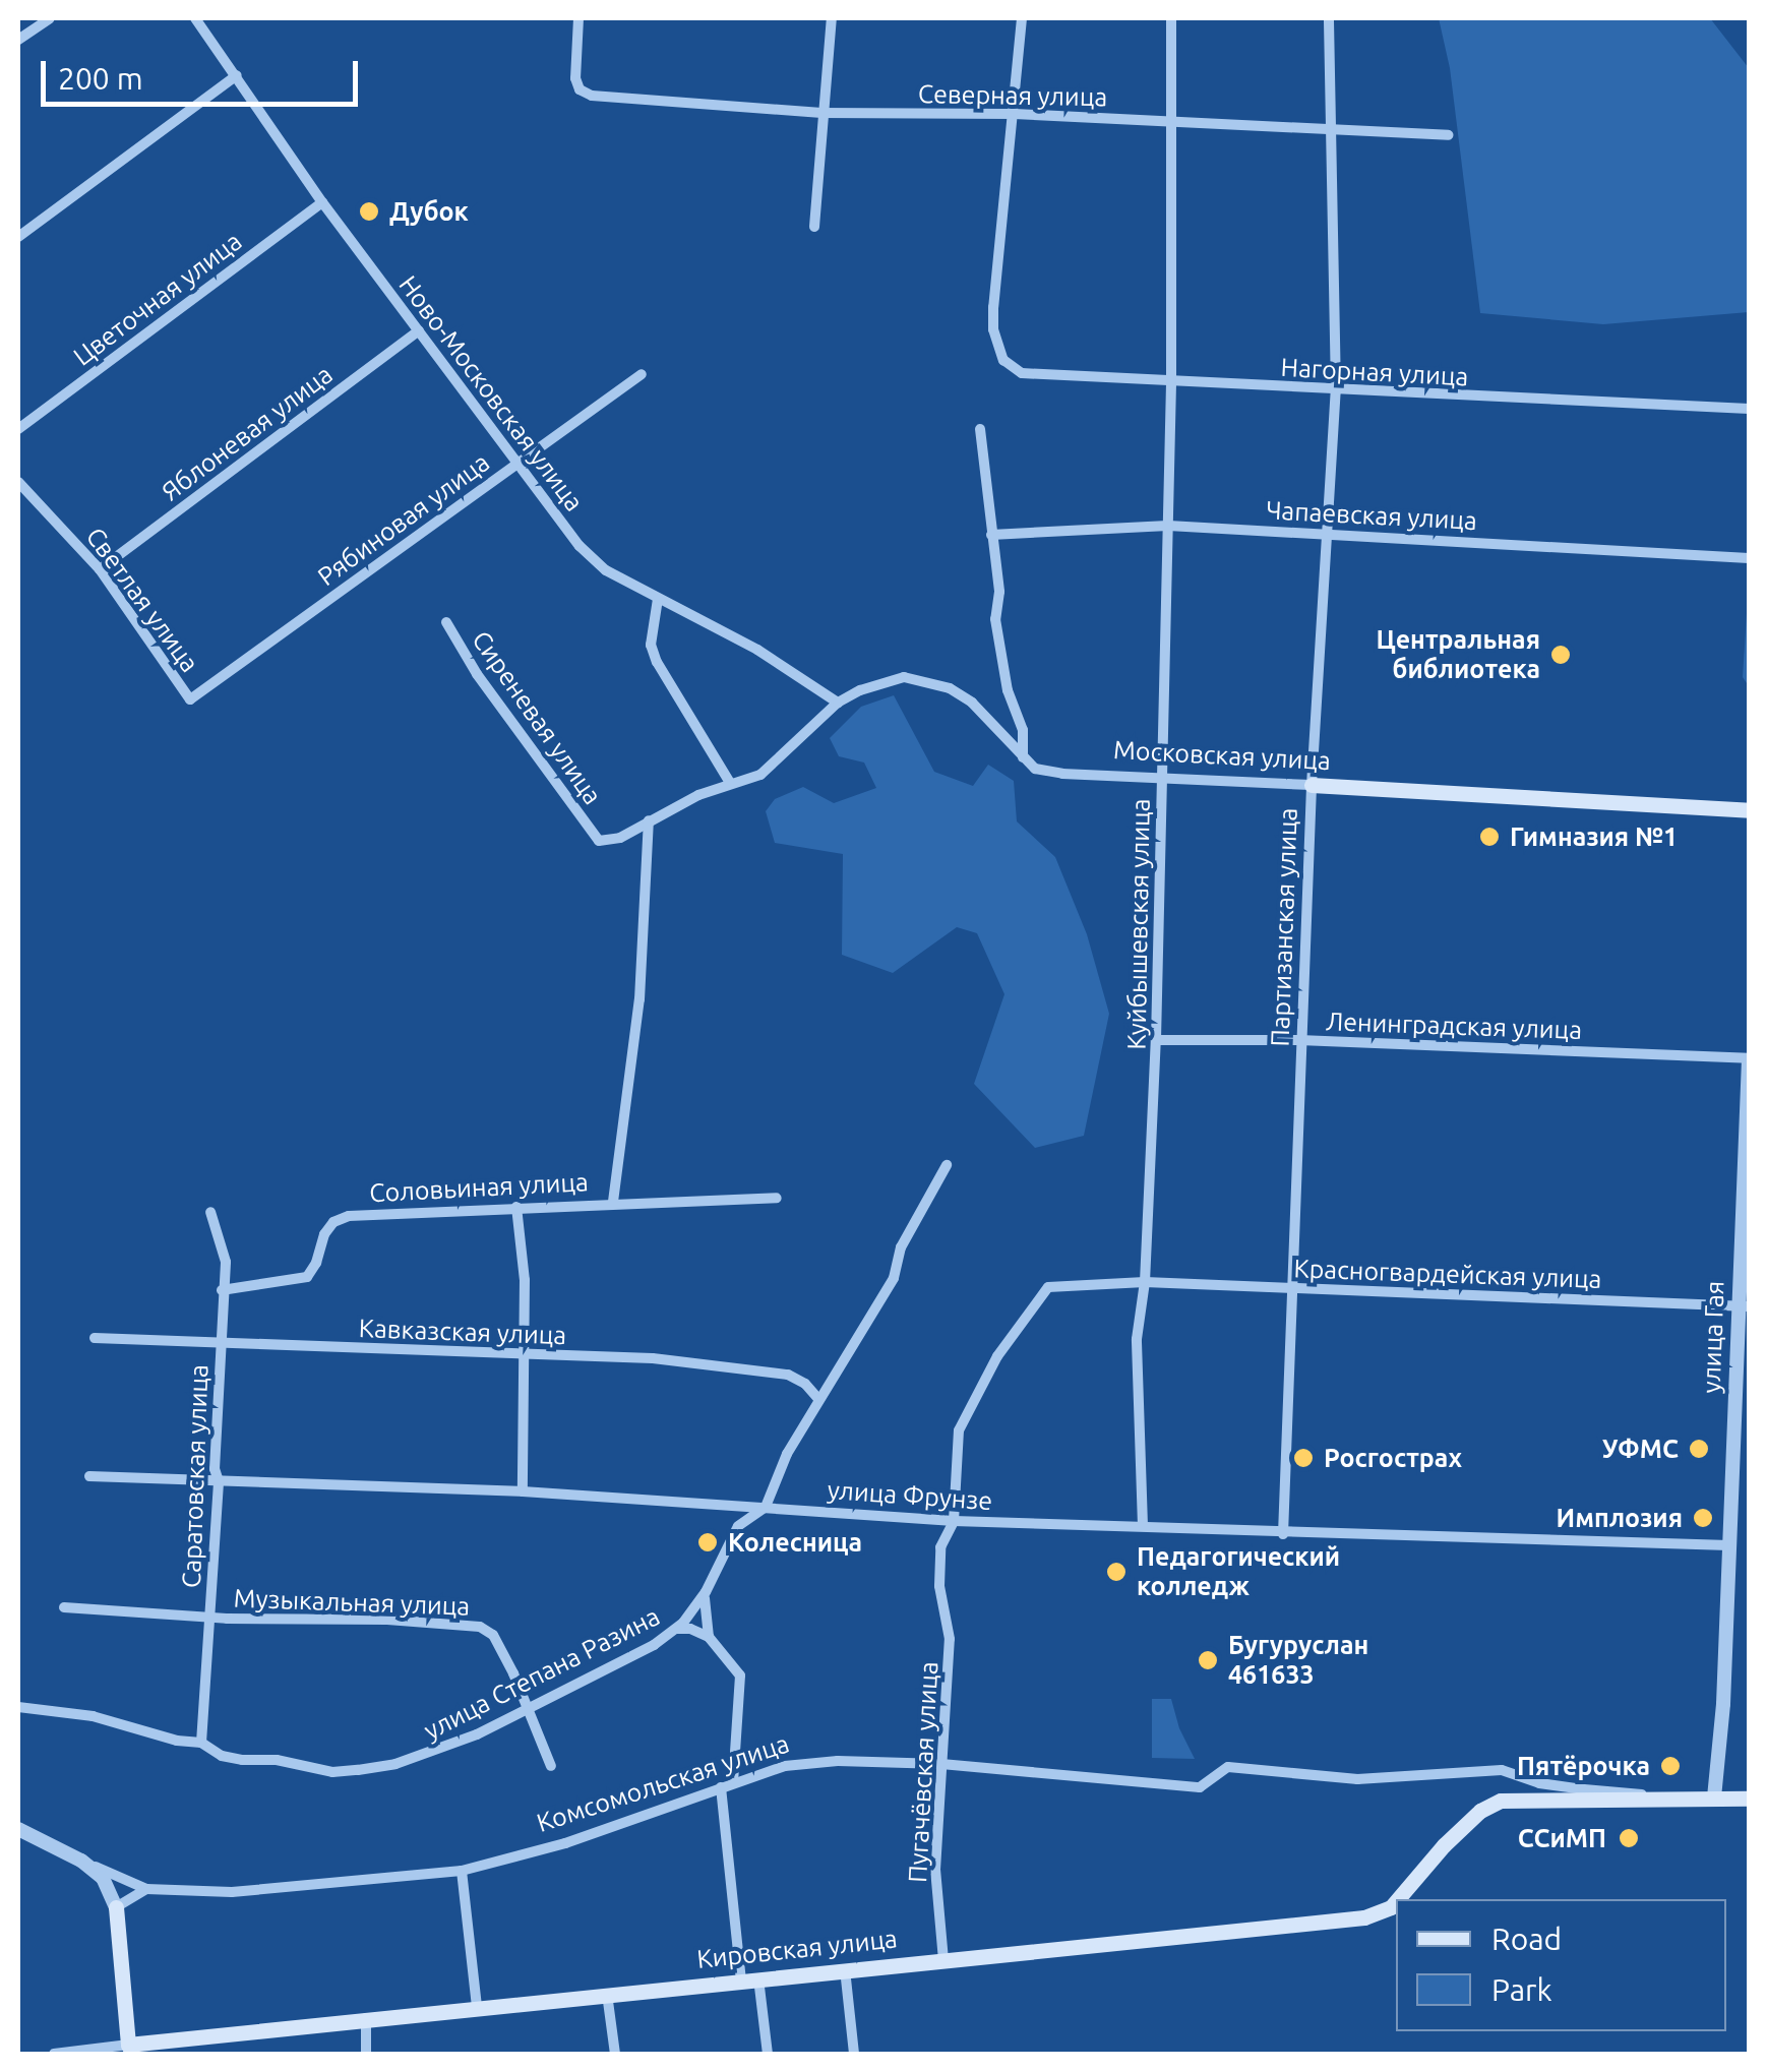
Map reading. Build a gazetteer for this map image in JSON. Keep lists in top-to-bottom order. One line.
{"streets":{"main road":["Московская улица","Комсомольская улица","Кировская улица"],"street":["Северная улица","Цветочная улица","Нагорная улица","Ново-Московская улица","Яблоневая улица","Чапаевская улица","Рябиновая улица","Светлая улица","Сиреневая улица","Куйбышевская улица","Партизанская улица","Ленинградская улица","Соловьиная улица","Красногвардейская улица","Кавказская улица","улица Гая","Саратовская улица","улица Фрунзе","Музыкальная улица","улица Степана Разина","Пугачёвская улица"]},"crossings":[["Северная улица","Нагорная улица"],["Северная улица","Куйбышевская улица"],["Северная улица","Партизанская улица"],["Цветочная улица","Ново-Московская улица"],["Нагорная улица","Куйбышевская улица"],["Нагорная улица","Партизанская улица"],["Ново-Московская улица","Яблоневая улица"],["Ново-Московская улица","Рябиновая улица"],["Ново-Московская улица","Сиреневая улица"],["Яблоневая улица","Светлая улица"],["Чапаевская улица","Куйбышевская улица"],["Чапаевская улица","Партизанская улица"],["Рябиновая улица","Светлая улица"],["Московская улица","Куйбышевская улица"],["Московская улица","Партизанская улица"],["Куйбышевская улица","Ленинградская улица"],["Куйбышевская улица","Красногвардейская улица"],["Куйбышевская улица","улица Фрунзе"],["Куйбышевская улица","Пугачёвская улица"],["Партизанская улица","Ленинградская улица"],["Партизанская улица","Красногвардейская улица"],["Партизанская улица","улица Фрунзе"],["Ленинградская улица","улица Гая"],["Соловьиная улица","Саратовская улица"],["Красногвардейская улица","улица Гая"],["Красногвардейская улица","Пугачёвская улица"],["Кавказская улица","Саратовская улица"],["Кавказская улица","улица Степана Разина"],["улица Гая","улица Фрунзе"],["улица Гая","Комсомольская улица"],["Саратовская улица","улица Фрунзе"],["Саратовская улица","Музыкальная улица"],["Саратовская улица","улица Степана Разина"],["улица Фрунзе","улица Степана Разина"],["улица Фрунзе","Пугачёвская улица"],["Музыкальная улица","улица Степана Разина"],["Пугачёвская улица","Комсомольская улица"],["Пугачёвская улица","Кировская улица"],["Комсомольская улица","Кировская улица"]],"places":["Дубок","Центральная библиотека","Гимназия №1","УФМС","Росгострах","Имплозия","Колесница","Педагогический колледж","Бугуруслан 461633","Пятёрочка","ССиМП"],"legend":["Road","Park"],"scale_bar":"200 m"}
